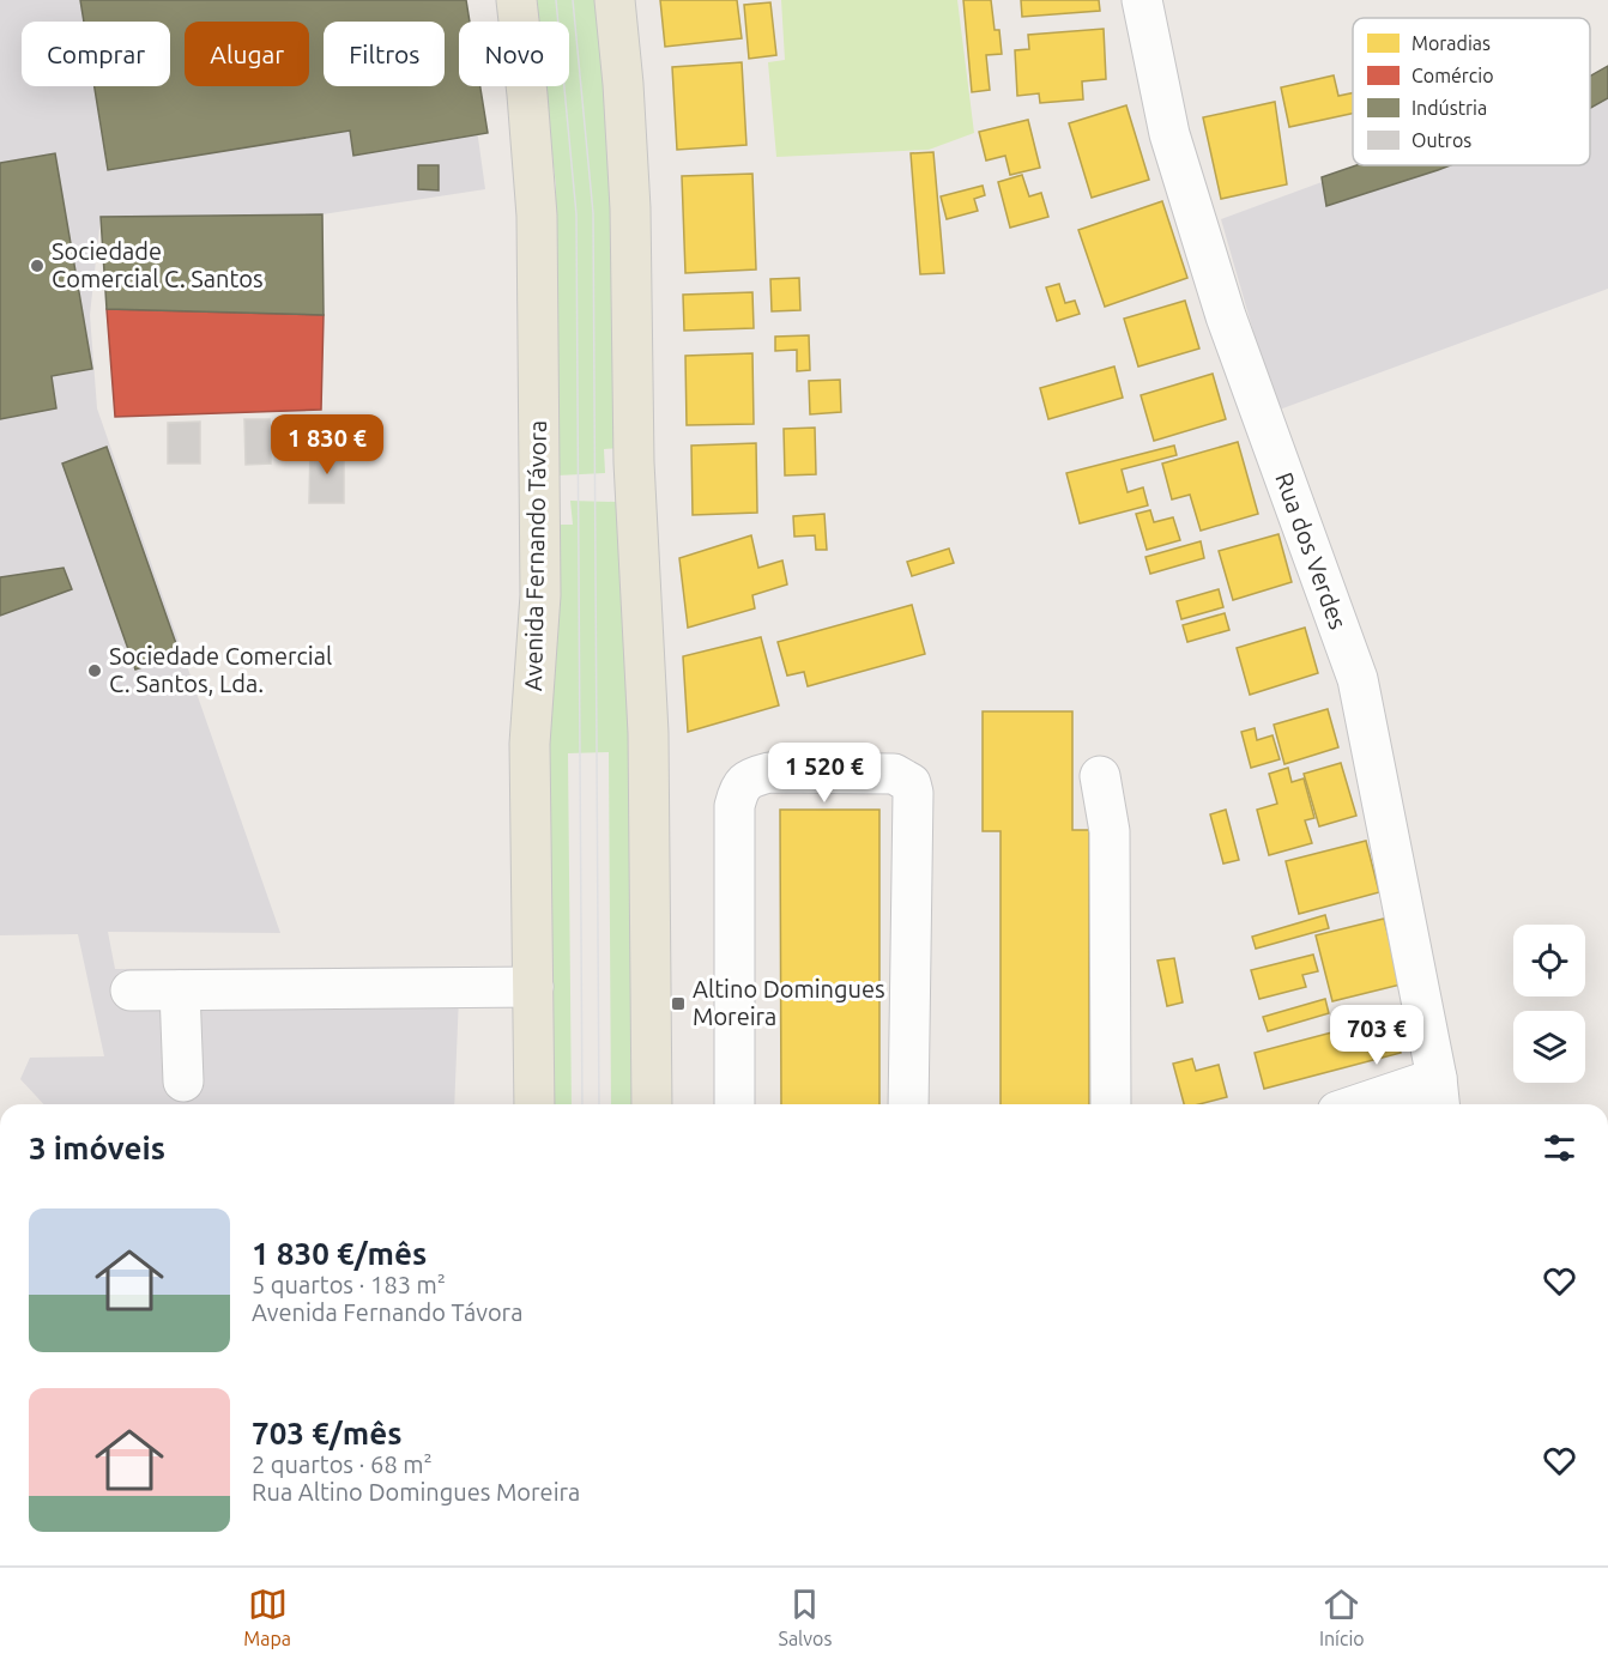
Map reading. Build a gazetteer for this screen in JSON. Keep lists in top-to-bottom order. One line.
{"streets":{"main road":["Avenida Fernando Távora"],"street":["Rua dos Verdes"]},"places":{"other":["Sociedade Comercial C. Santos","Sociedade Comercial C. Santos, Lda."],"transit":["Altino Domingues Moreira"]},"legend":["Moradias","Comércio","Indústria","Outros"],"page":{"chip":["Comprar","Alugar","Filtros","Novo"],"price":["1 830 €","1 520 €","703 €"],"heading":"3 imóveis","list":[{"name":"1 830 €/mês","note":"5 quartos · 183 m² · Avenida Fernando Távora"},{"name":"703 €/mês","note":"2 quartos · 68 m² · Rua Altino Domingues Moreira"}],"tabs":["Mapa","Salvos","Início"]}}
